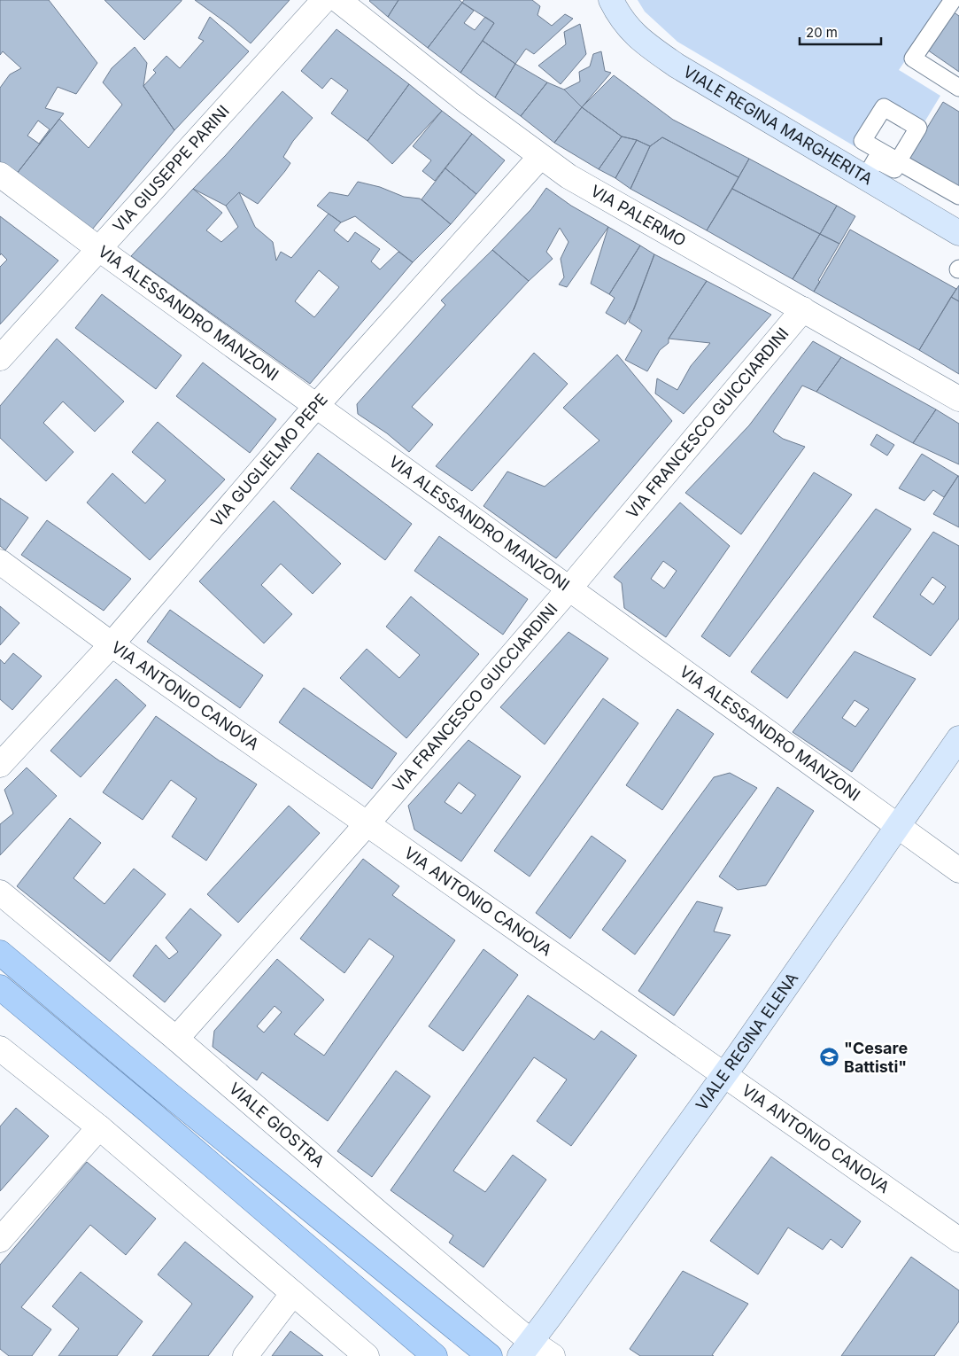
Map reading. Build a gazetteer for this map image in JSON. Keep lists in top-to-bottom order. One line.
{"streets":{"main road":["VIALE REGINA MARGHERITA","VIALE REGINA ELENA"],"street":["VIA GIUSEPPE PARINI","VIA PALERMO","VIA ALESSANDRO MANZONI","VIA FRANCESCO GUICCIARDINI","VIA GUGLIELMO PEPE","VIA ANTONIO CANOVA","VIALE GIOSTRA"]},"crossings":[["VIA GIUSEPPE PARINI","VIA ALESSANDRO MANZONI"],["VIA PALERMO","VIA FRANCESCO GUICCIARDINI"],["VIA PALERMO","VIA GUGLIELMO PEPE"],["VIA ALESSANDRO MANZONI","VIA FRANCESCO GUICCIARDINI"],["VIA ALESSANDRO MANZONI","VIA GUGLIELMO PEPE"],["VIA ALESSANDRO MANZONI","VIALE REGINA ELENA"],["VIA FRANCESCO GUICCIARDINI","VIA ANTONIO CANOVA"],["VIA FRANCESCO GUICCIARDINI","VIALE GIOSTRA"],["VIA GUGLIELMO PEPE","VIA ANTONIO CANOVA"],["VIA ANTONIO CANOVA","VIALE REGINA ELENA"],["VIALE REGINA ELENA","VIALE GIOSTRA"]],"places":{"school or university":["\"Cesare Battisti\""]},"scale_bar":"20 m"}
